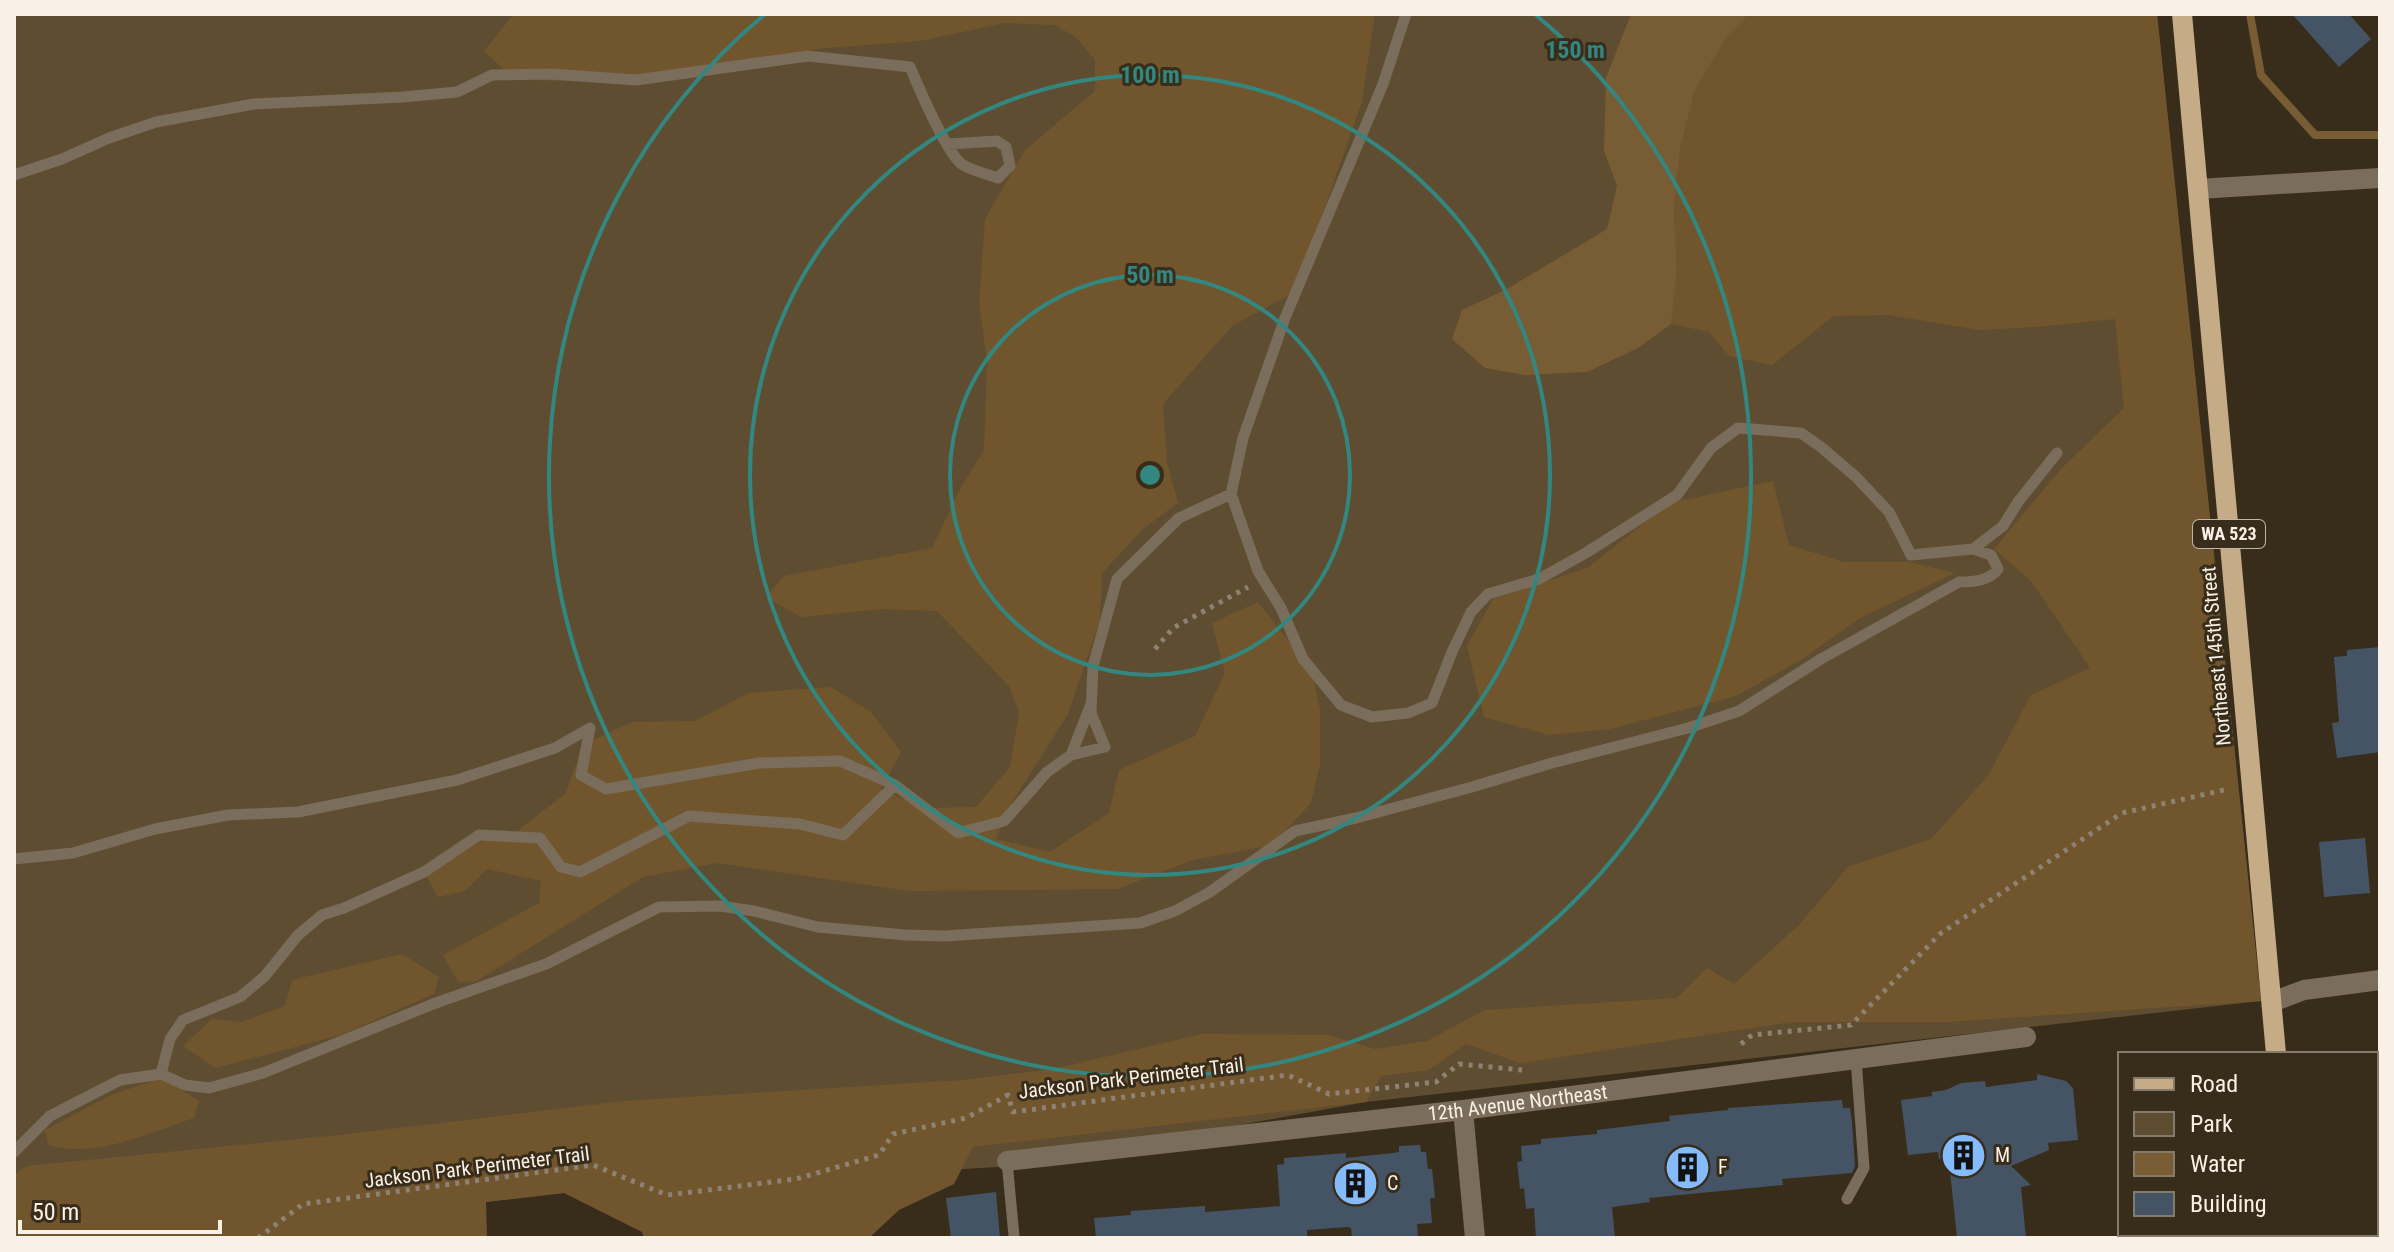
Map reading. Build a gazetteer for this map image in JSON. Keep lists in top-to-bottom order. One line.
{"streets":{"main road":["WA 523","Northeast 145th Street"],"street":["12th Avenue Northeast"],"path":["Jackson Park Perimeter Trail"]},"places":{"building":["M","F","C"]},"legend":["Road","Park","Water","Building"],"scale_bar":"50 m","rings":["150 m","100 m","50 m"]}
